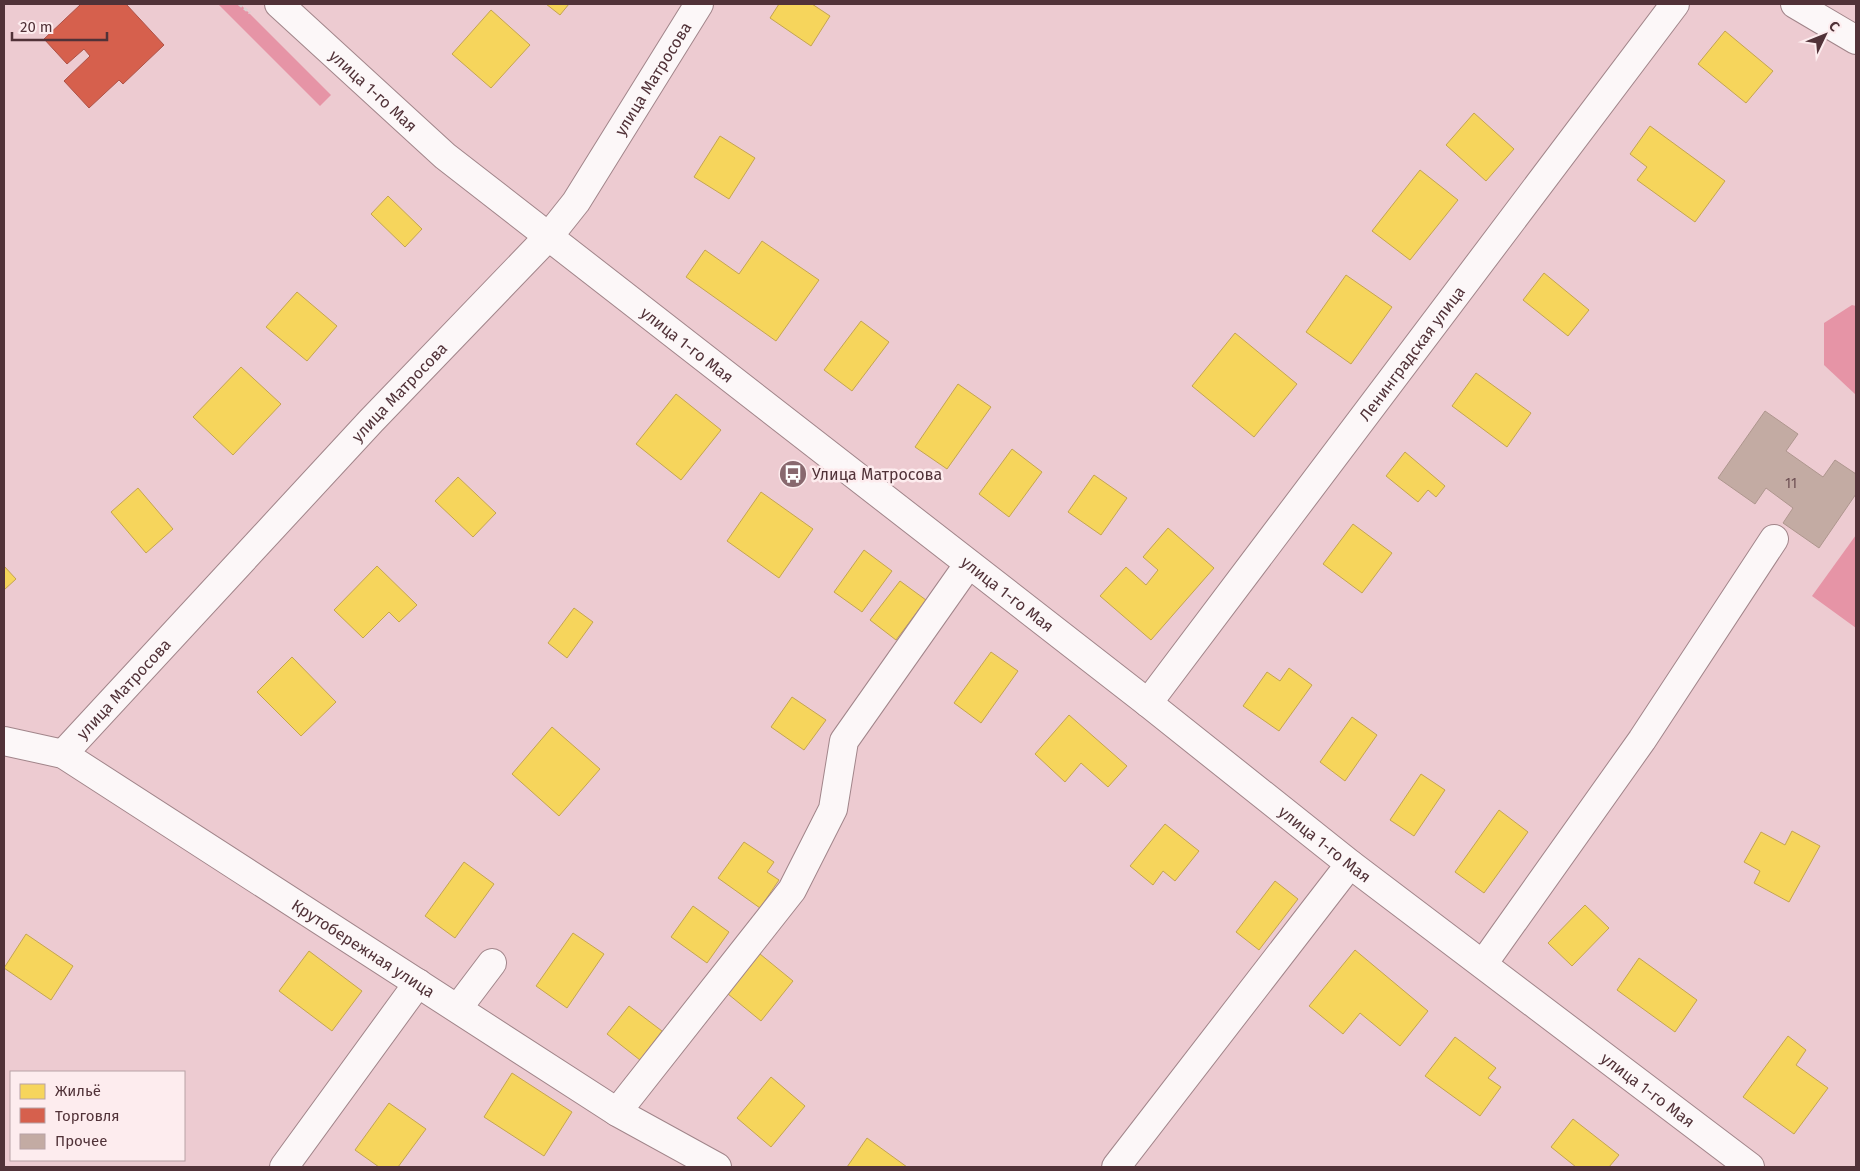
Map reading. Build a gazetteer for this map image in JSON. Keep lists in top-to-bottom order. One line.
{"streets":{"street":["улица Матросова","улица 1-го Мая","Ленинградская улица","Крутобережная улица"]},"crossings":[["улица Матросова","улица 1-го Мая"],["улица Матросова","Крутобережная улица"],["улица 1-го Мая","Ленинградская улица"]],"places":{"bus stop":["Улица Матросова"]},"house_numbers":["11"],"legend":["Жильё","Торговля","Прочее"],"scale_bar":"20 m","north":"top right"}
